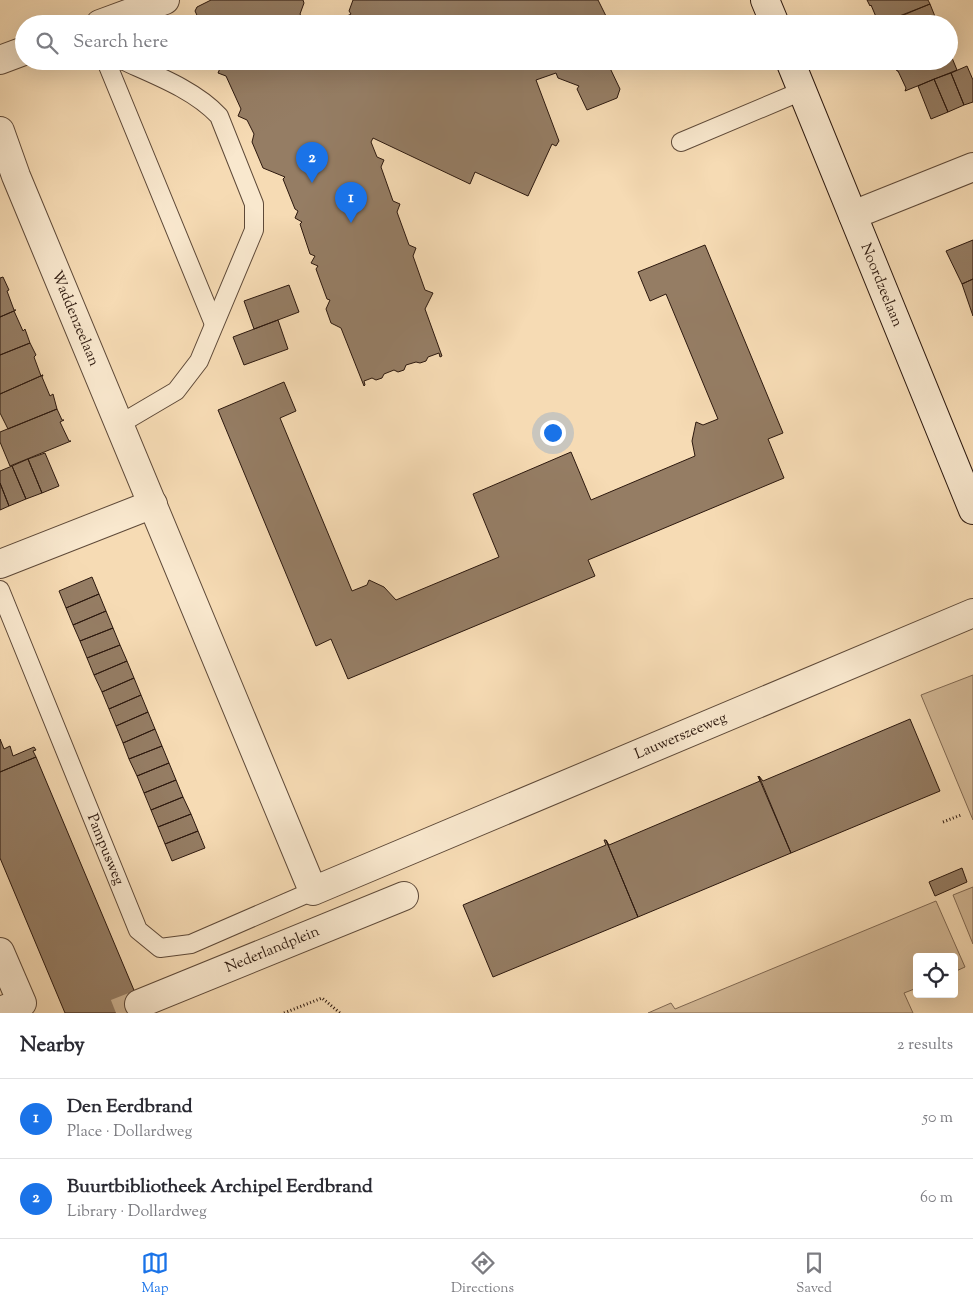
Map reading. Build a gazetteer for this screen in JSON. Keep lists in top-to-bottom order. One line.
{"streets":{"street":["Noordzeelaan","Waddenzeelaan","Lauwerszeeweg","Pampusweg","Nederlandplein"]},"crossings":[["Lauwerszeeweg","Pampusweg"]],"page":{"search":"Search here","pins":["2","1"],"heading":["Nearby","2 results"],"list":[{"mark":"1","name":"Den Eerdbrand","note":"Place · Dollardweg","value":"50 m"},{"mark":"2","name":"Buurtbibliotheek Archipel Eerdbrand","note":"Library · Dollardweg","value":"60 m"}],"nav":["Map","Directions","Saved"]}}
